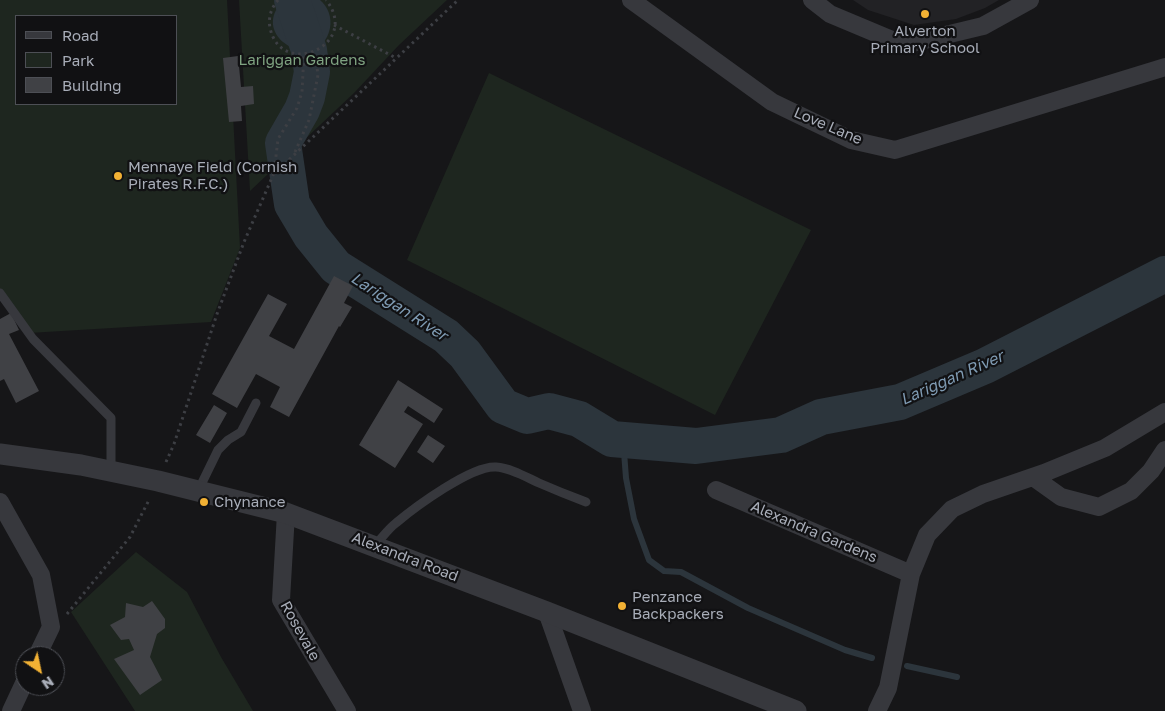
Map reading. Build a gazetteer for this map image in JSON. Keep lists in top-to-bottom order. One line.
{"streets":{"street":["Love Lane","Alexandra Gardens","Alexandra Road","Rosevale"]},"crossings":[["Alexandra Road","Rosevale"]],"water":["Lariggan River"],"parks":["Lariggan Gardens"],"places":["Alverton Primary School","Mennaye Field (Cornish Pirates R.F.C.)","Chynance","Penzance Backpackers"],"legend":["Road","Park","Building"],"north":"bottom right"}
